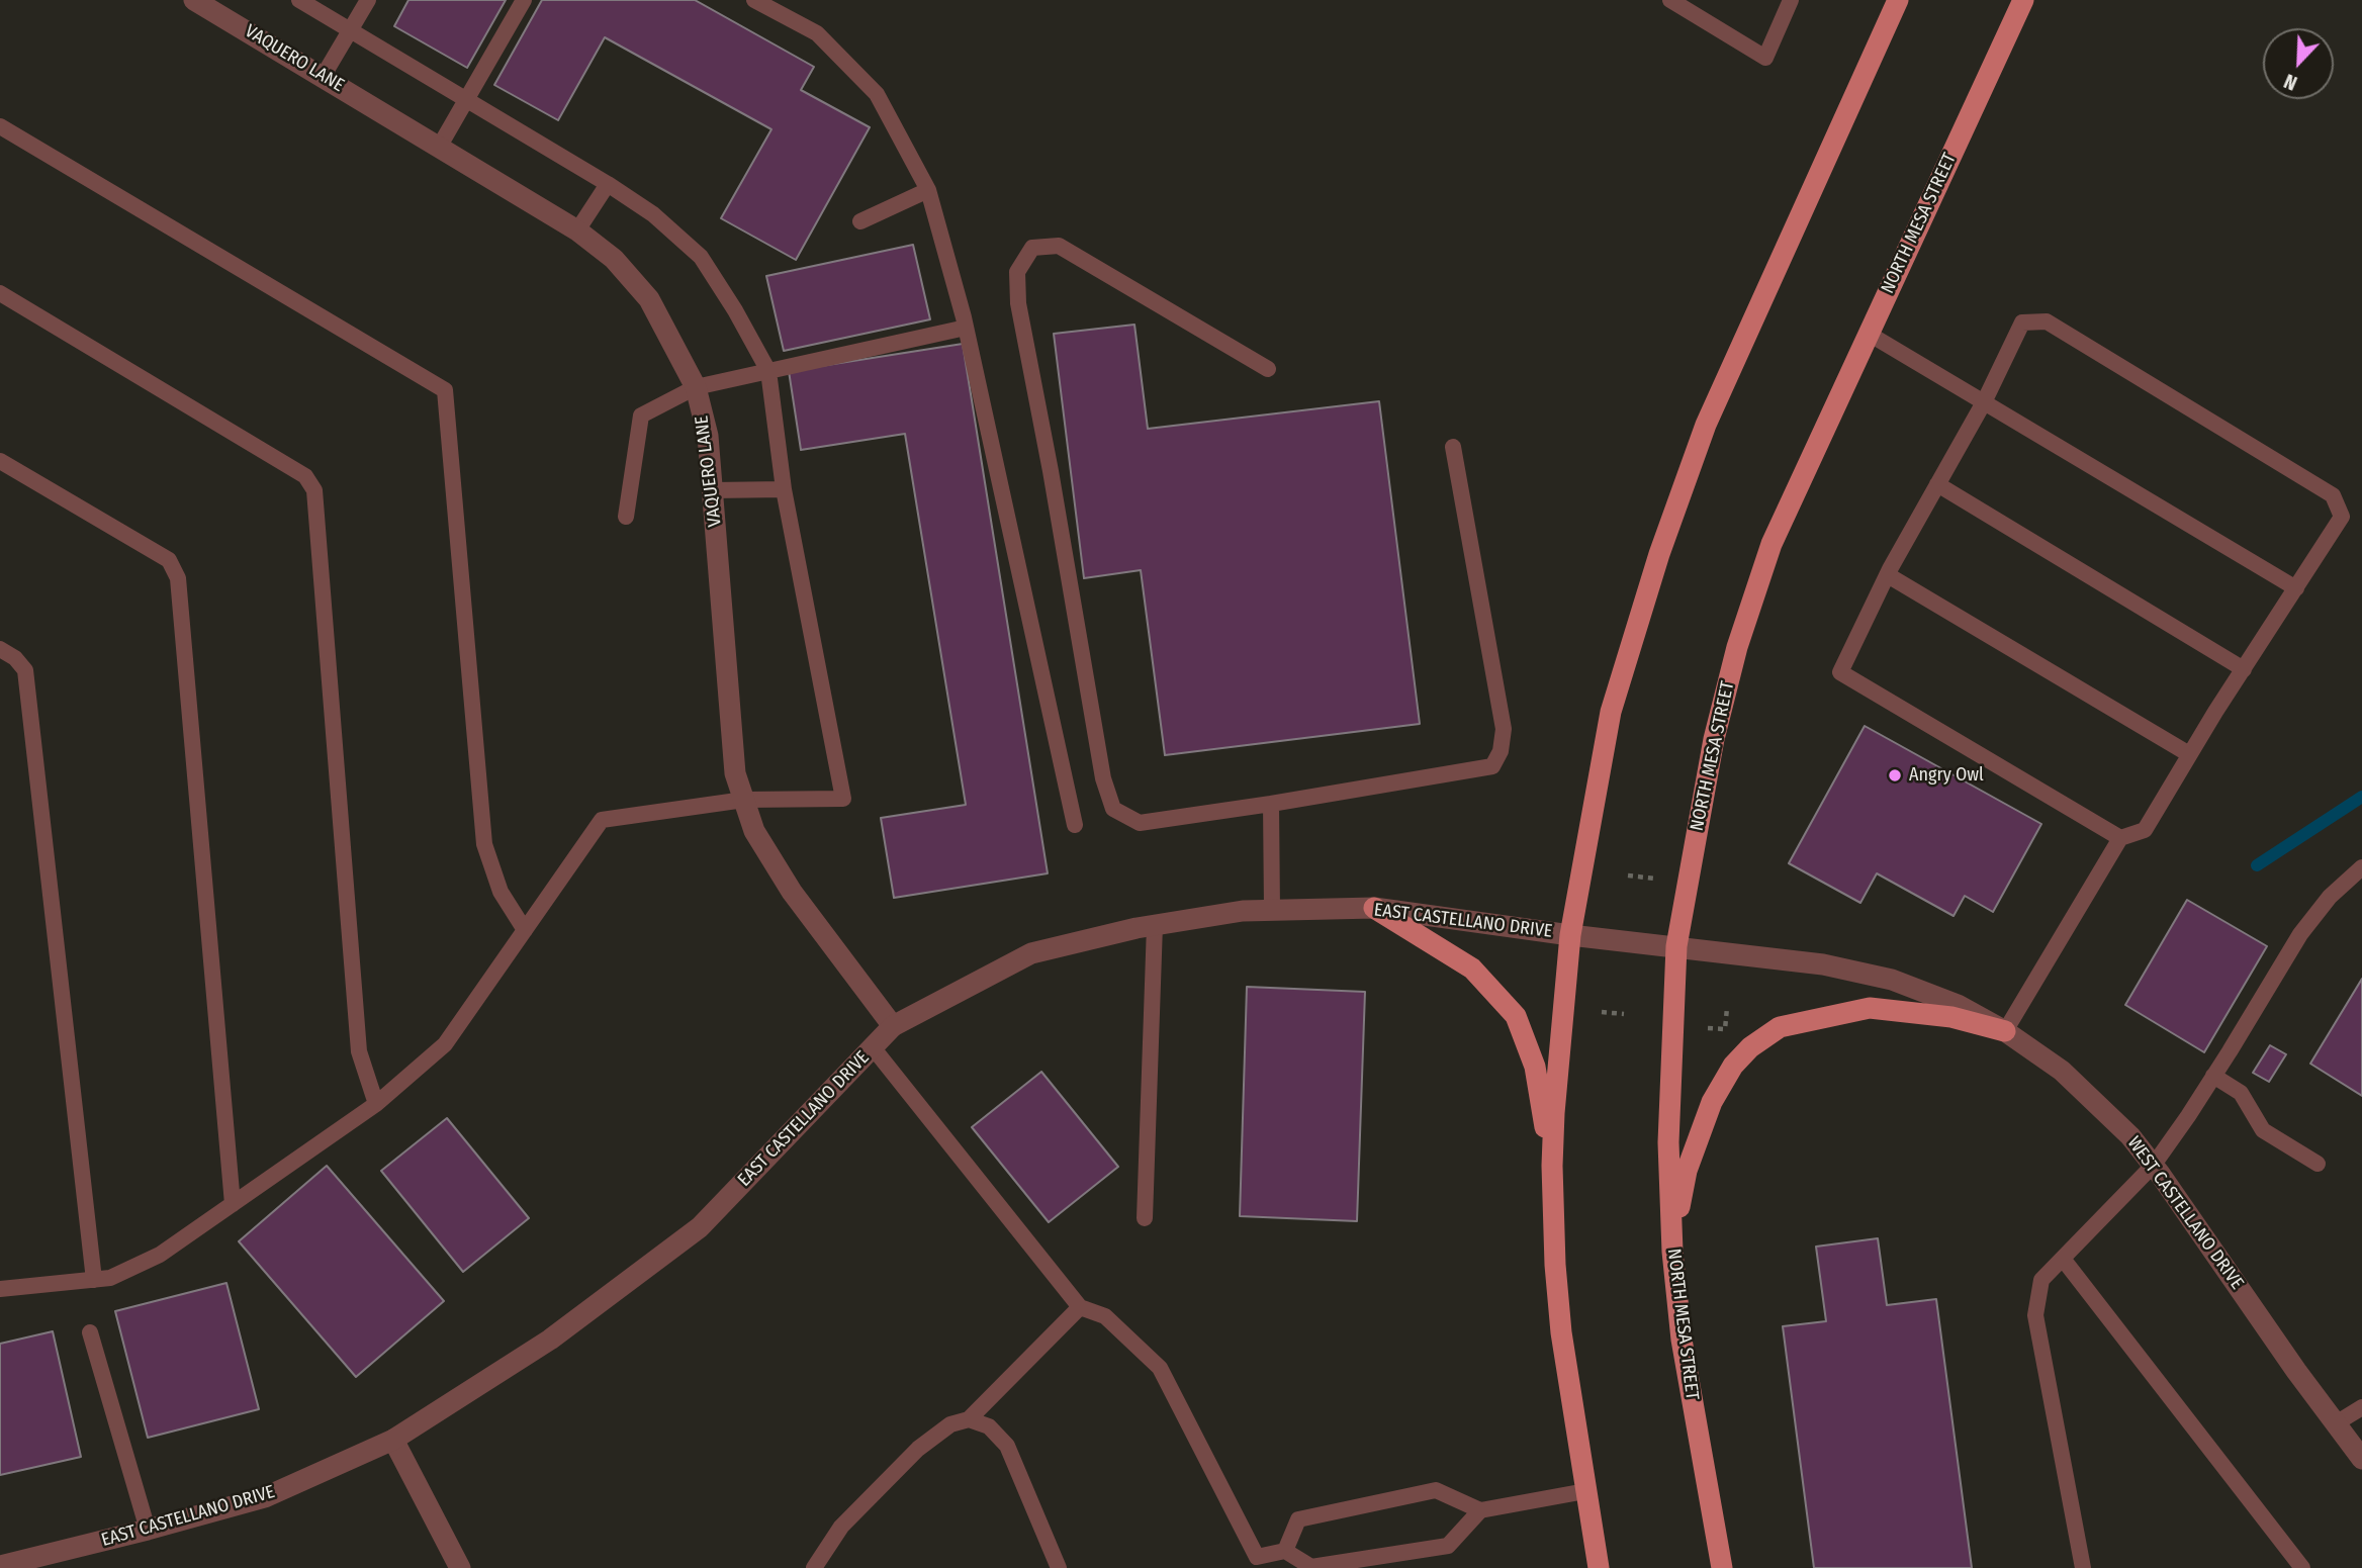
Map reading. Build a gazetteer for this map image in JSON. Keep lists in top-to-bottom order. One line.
{"streets":{"main road":["NORTH MESA STREET"],"street":["VAQUERO LANE","EAST CASTELLANO DRIVE","WEST CASTELLANO DRIVE"]},"crossings":[["VAQUERO LANE","EAST CASTELLANO DRIVE"],["NORTH MESA STREET","EAST CASTELLANO DRIVE"],["NORTH MESA STREET","WEST CASTELLANO DRIVE"],["EAST CASTELLANO DRIVE","WEST CASTELLANO DRIVE"]],"places":["Angry Owl"],"north":"bottom left"}
